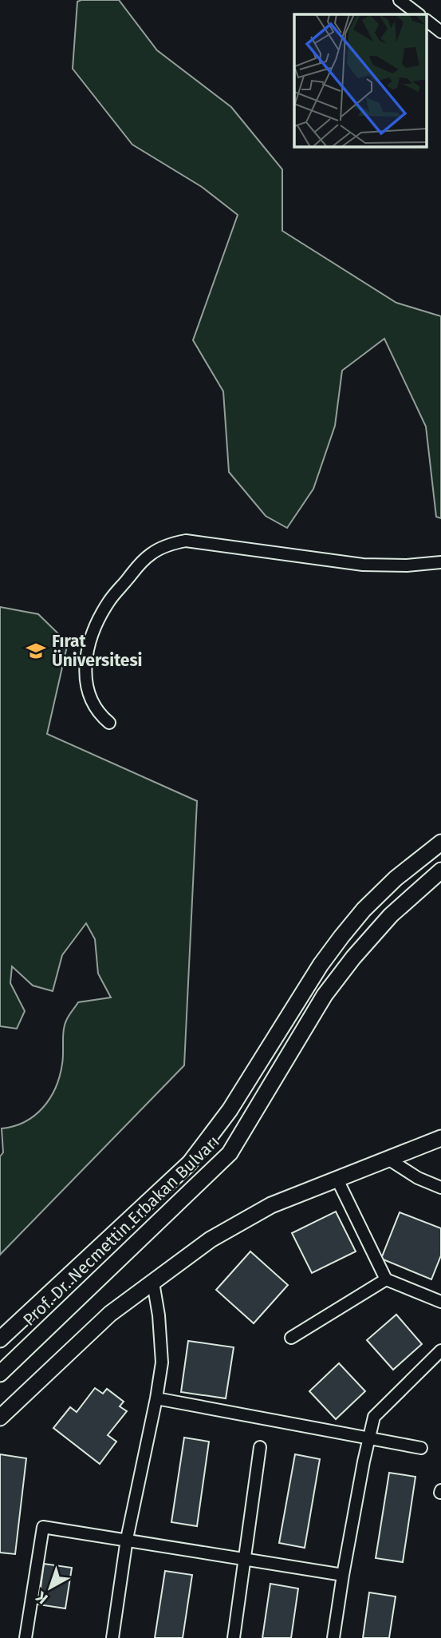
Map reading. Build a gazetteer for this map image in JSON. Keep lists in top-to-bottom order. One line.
{"streets":{"main road":["Prof. Dr. Necmettin Erbakan Bulvarı"]},"places":{"school or university":["Fırat Üniversitesi"]},"north":"bottom left"}
